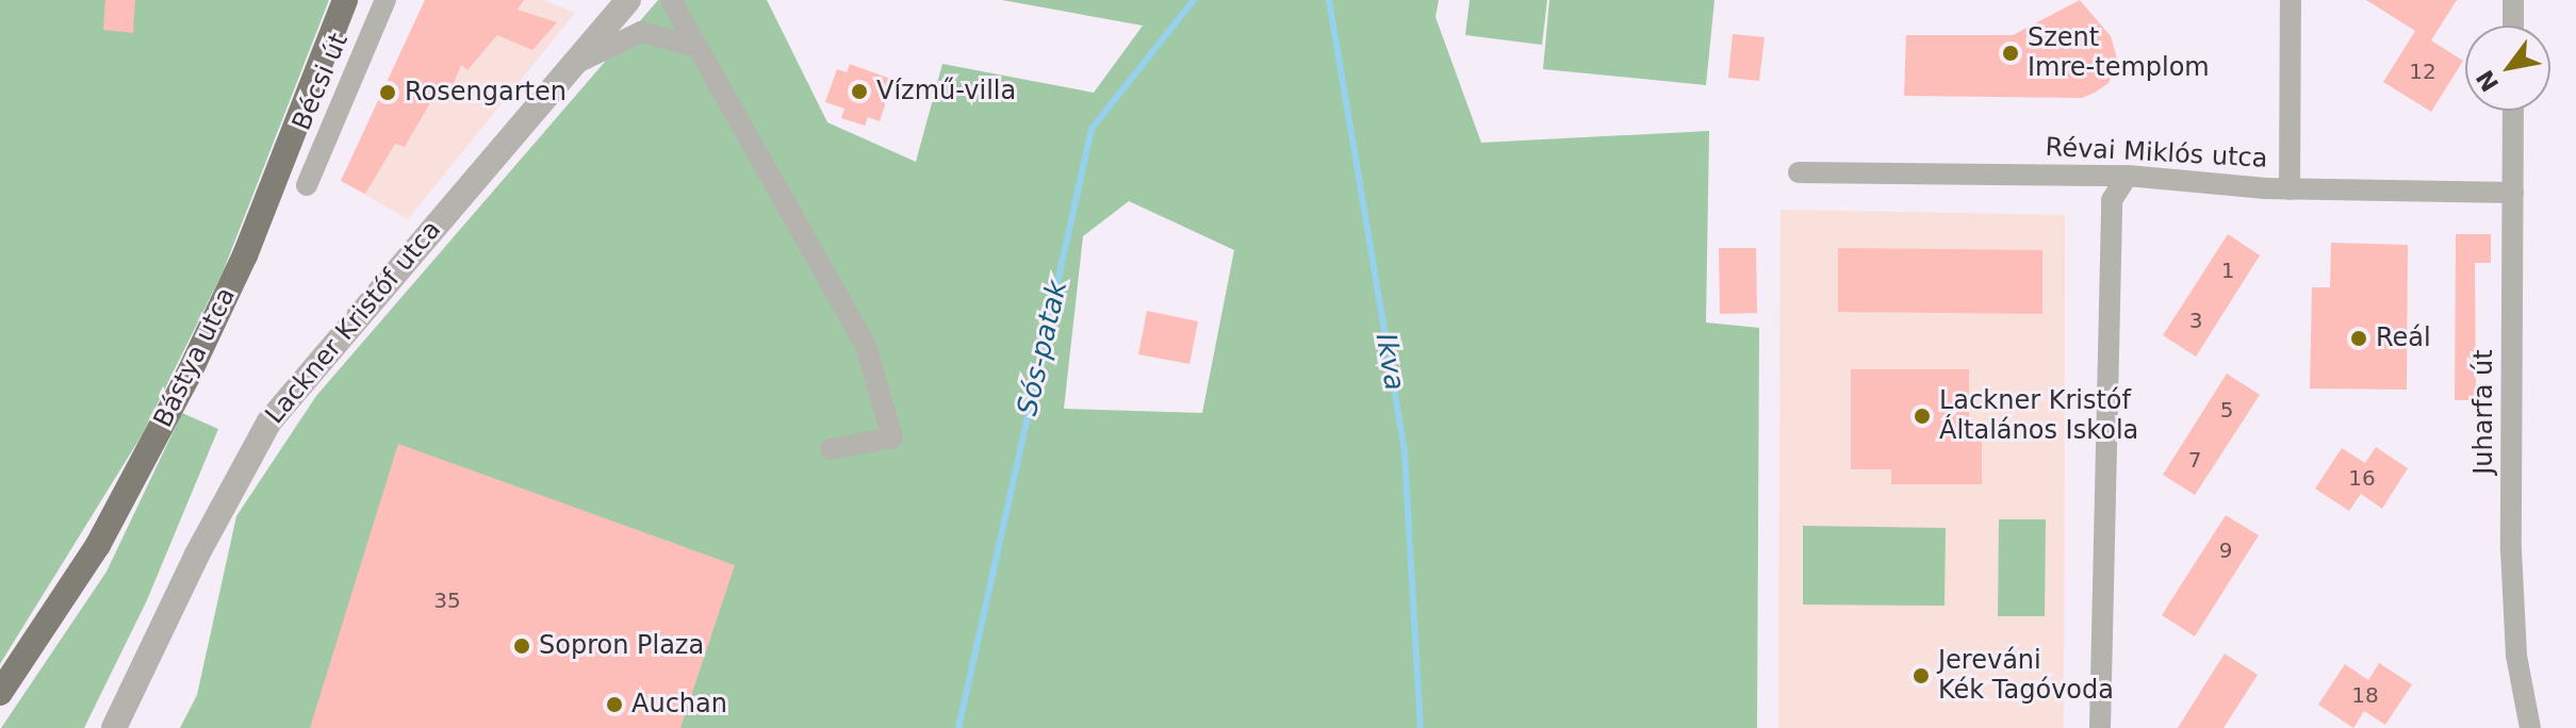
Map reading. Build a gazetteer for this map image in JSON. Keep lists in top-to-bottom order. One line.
{"streets":{"main road":["Bástya utca"],"street":["Bécsi út","Révai Miklós utca","Lackner Kristóf utca","Juharfa út"]},"crossings":[["Révai Miklós utca","Juharfa út"]],"water":["Sós-patak","Ikva"],"places":["Szent Imre-templom","Vízmű-villa","Rosengarten","Reál","Lackner Kristóf Általános Iskola","Sopron Plaza","Jereváni Kék Tagóvoda","Auchan"],"house_numbers":["12","1","3","5","7","16","9","35","18"],"north":"bottom left"}
